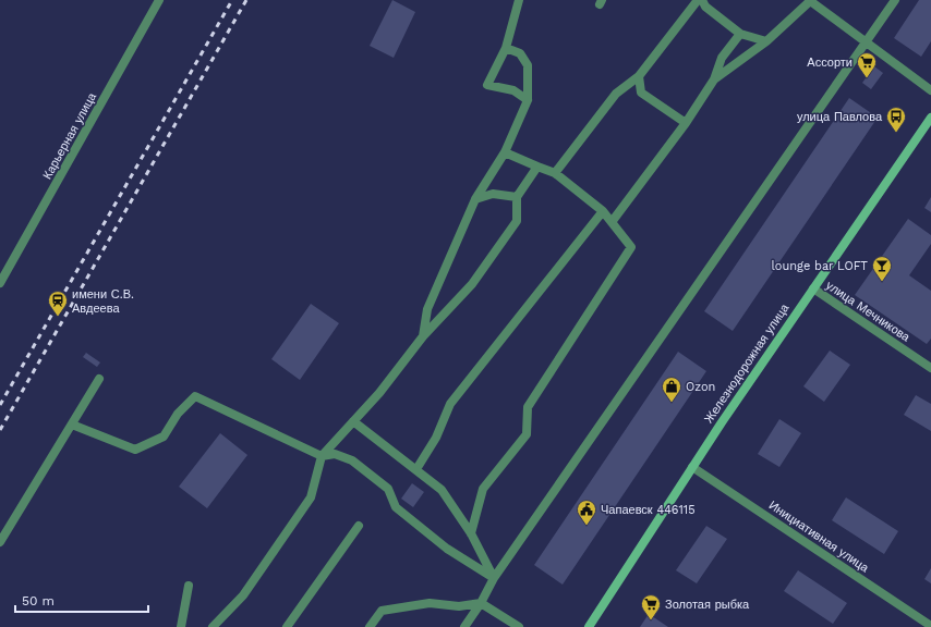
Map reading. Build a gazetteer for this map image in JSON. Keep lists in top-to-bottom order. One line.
{"streets":{"main road":["Железнодорожная улица"],"street":["Карьерная улица","улица Мечникова","Инициативная улица"]},"crossings":[["улица Мечникова","Железнодорожная улица"],["Железнодорожная улица","Инициативная улица"]],"places":{"supermarket":["Ассорти","Золотая рыбка"],"bus stop":["улица Павлова"],"bar":["lounge bar LOFT"],"station":["имени С.В. Авдеева"],"shop":["Ozon"],"public building":["Чапаевск 446115"]},"scale_bar":"50 m"}
